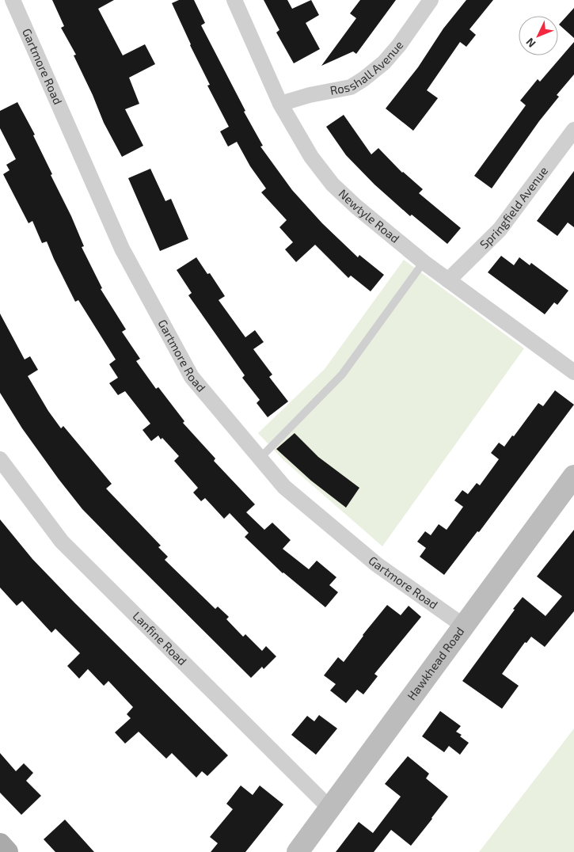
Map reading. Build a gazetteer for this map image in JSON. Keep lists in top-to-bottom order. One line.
{"streets":{"street":["Rosshall Avenue","Gartmore Road","Springfield Avenue","Newtyle Road","Lanfine Road","Hawkhead Road"]},"crossings":[["Rosshall Avenue","Newtyle Road"],["Gartmore Road","Hawkhead Road"],["Springfield Avenue","Newtyle Road"],["Lanfine Road","Hawkhead Road"]],"north":"bottom left"}
